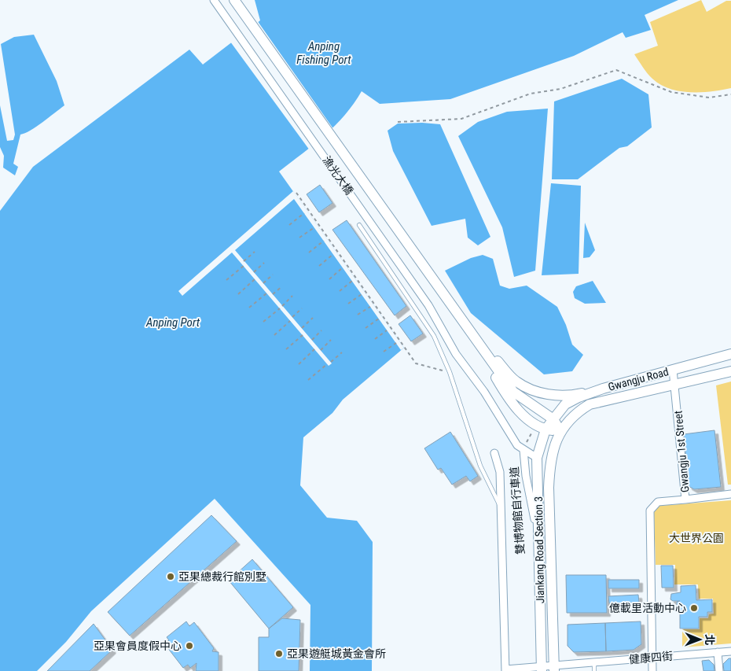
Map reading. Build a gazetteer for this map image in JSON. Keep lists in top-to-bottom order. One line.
{"streets":{"street":["漁光大橋","Gwangju Road","Gwangju 1st Street","Jiankang Road Section 3","健康四街"]},"crossings":[["Gwangju Road","Gwangju 1st Street"],["Gwangju Road","Jiankang Road Section 3"],["Gwangju 1st Street","健康四街"],["Jiankang Road Section 3","健康四街"]],"water":["Anping Fishing Port","Anping Port"],"parks":["大世界公園"],"places":["亞果總裁行館別墅","億載里活動中心","亞果會員度假中心","亞果遊艇城黃金會所"],"north":"right"}
